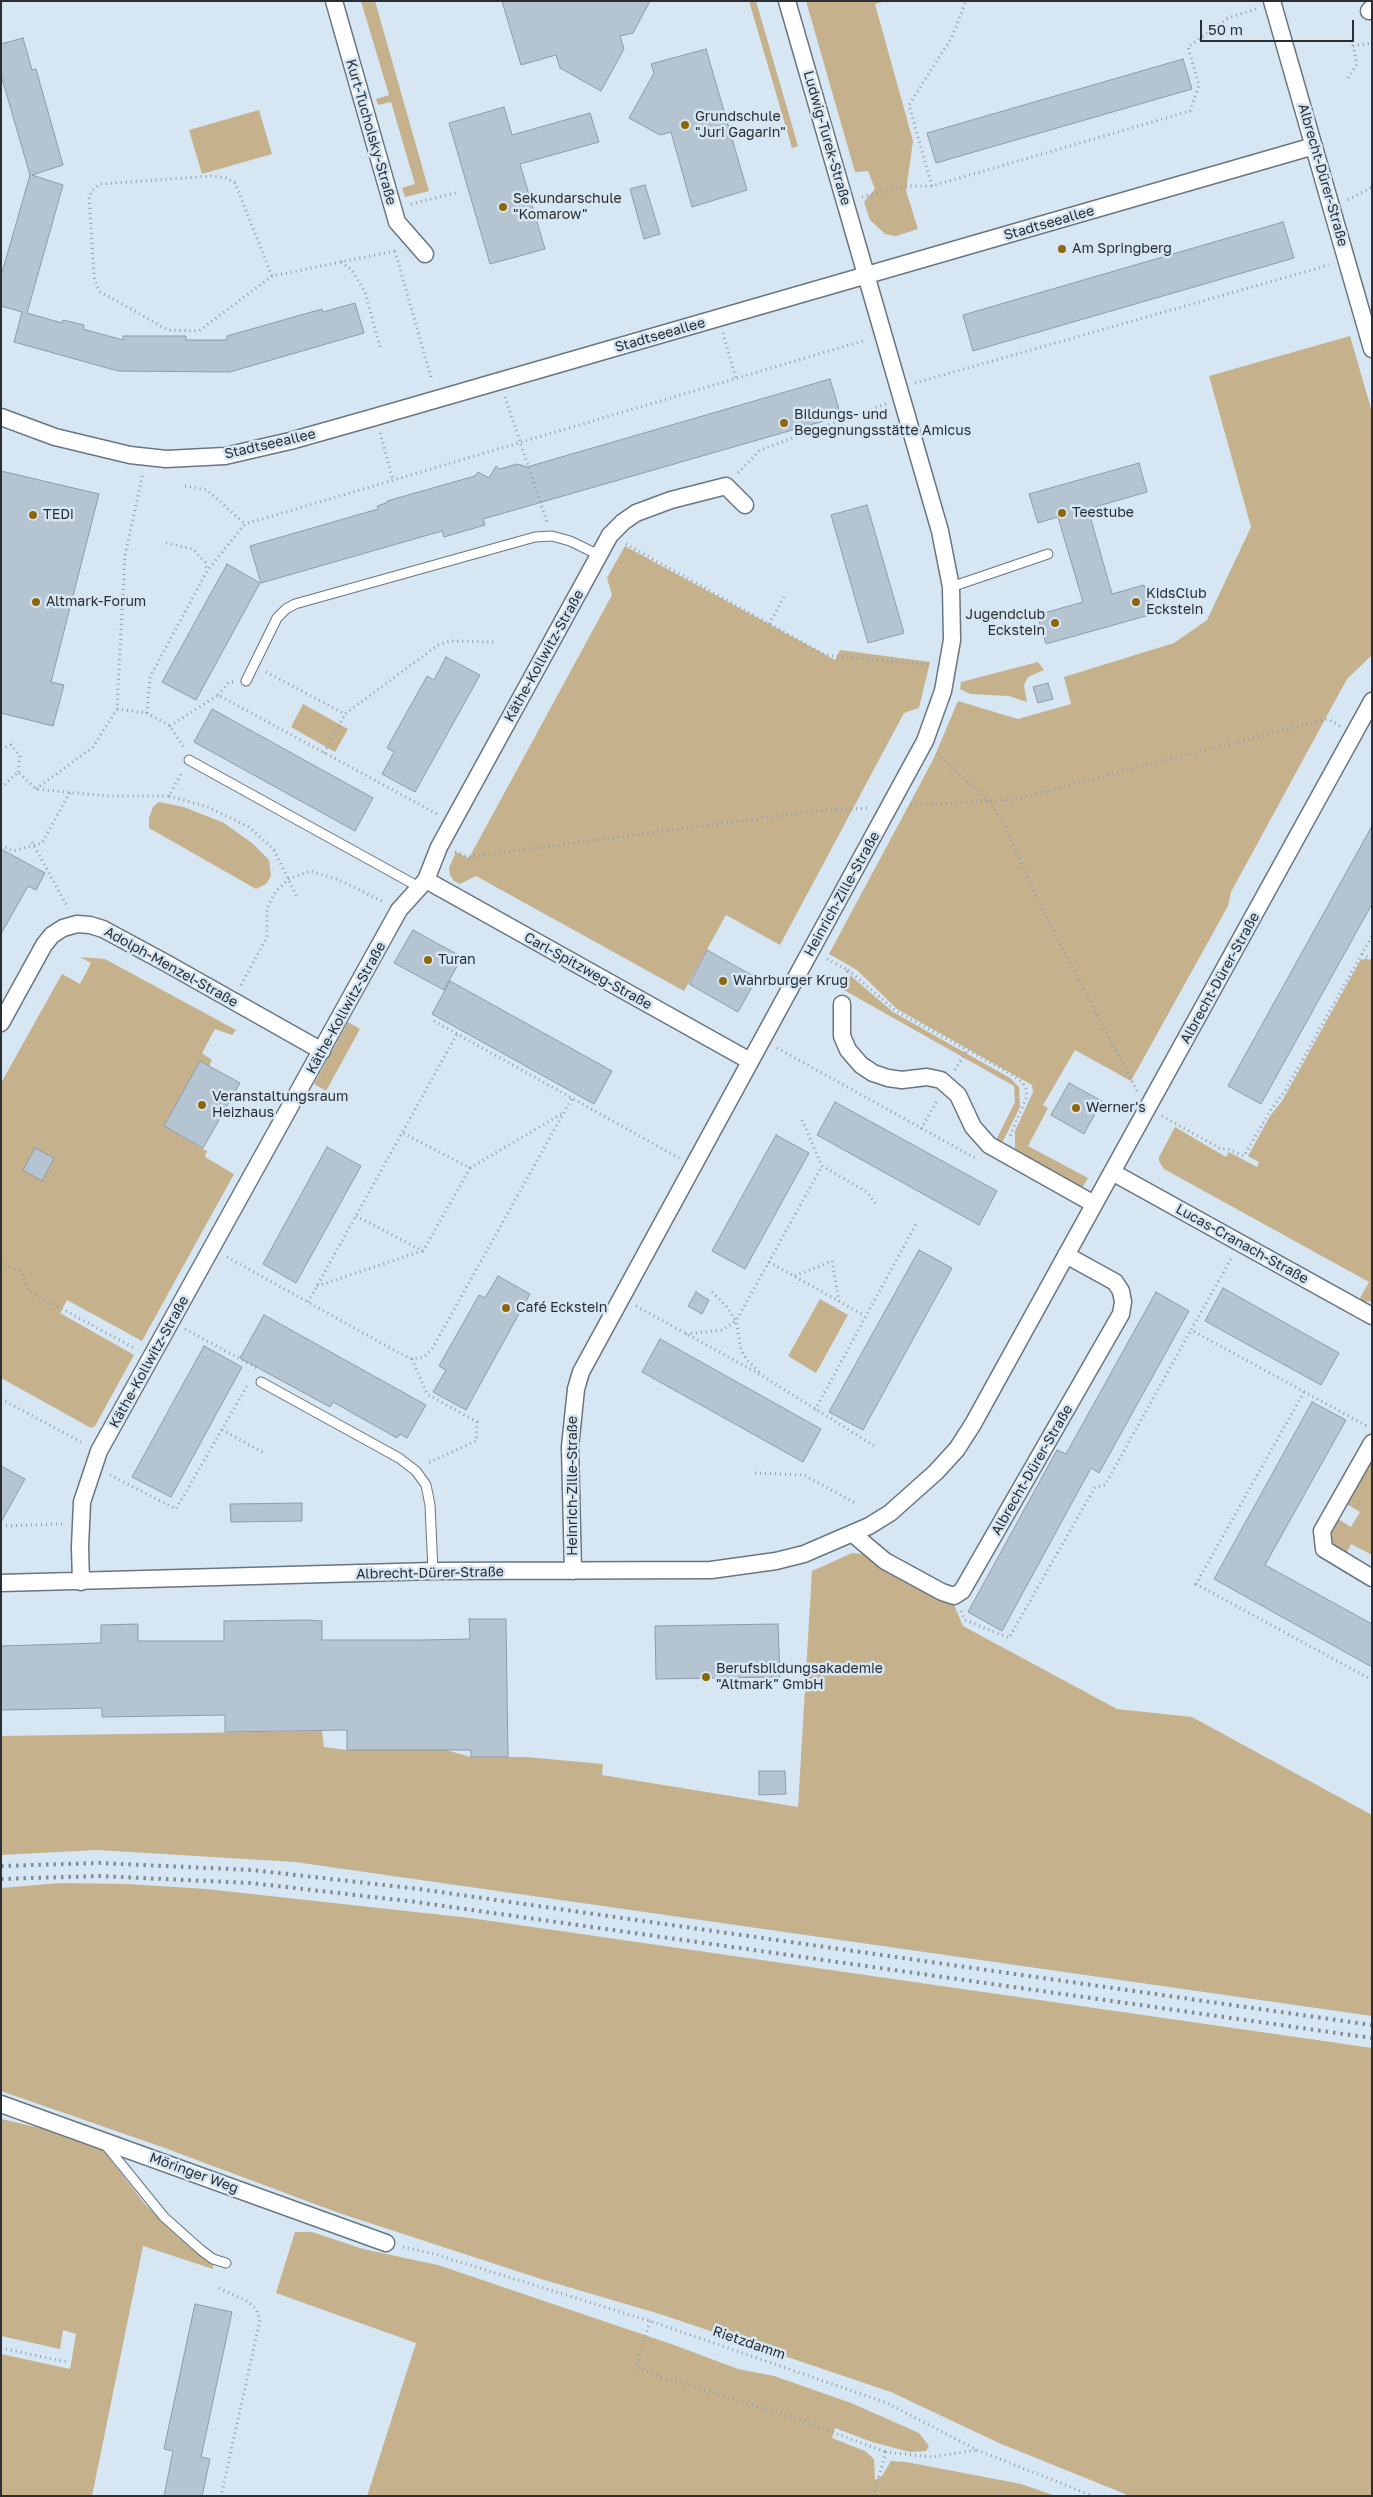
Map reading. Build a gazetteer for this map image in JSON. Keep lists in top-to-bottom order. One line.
{"streets":{"street":["Kurt-Tucholsky-Straße","Ludwig-Turek-Straße","Albrecht-Dürer-Straße","Stadtseeallee","Käthe-Kollwitz-Straße","Heinrich-Zille-Straße","Adolph-Menzel-Straße","Carl-Spitzweg-Straße","Lucas-Cranach-Straße","Möringer Weg"],"path":["Rietzdamm"]},"crossings":[["Ludwig-Turek-Straße","Stadtseeallee"],["Ludwig-Turek-Straße","Heinrich-Zille-Straße"],["Albrecht-Dürer-Straße","Stadtseeallee"],["Albrecht-Dürer-Straße","Käthe-Kollwitz-Straße"],["Albrecht-Dürer-Straße","Heinrich-Zille-Straße"],["Albrecht-Dürer-Straße","Lucas-Cranach-Straße"],["Stadtseeallee","Heinrich-Zille-Straße"],["Käthe-Kollwitz-Straße","Adolph-Menzel-Straße"],["Käthe-Kollwitz-Straße","Carl-Spitzweg-Straße"],["Heinrich-Zille-Straße","Carl-Spitzweg-Straße"],["Möringer Weg","Rietzdamm"]],"places":["Grundschule \"Juri Gagarin\"","Sekundarschule \"Komarow\"","Am Springberg","Bildungs- und Begegnungsstätte Amicus","Teestube","TEDi","Altmark-Forum","KidsClub Eckstein","Jugendclub Eckstein","Turan","Wahrburger Krug","Veranstaltungsraum Heizhaus","Werner's","Café Eckstein","Berufsbildungsakademie \"Altmark\" GmbH"],"scale_bar":"50 m"}
